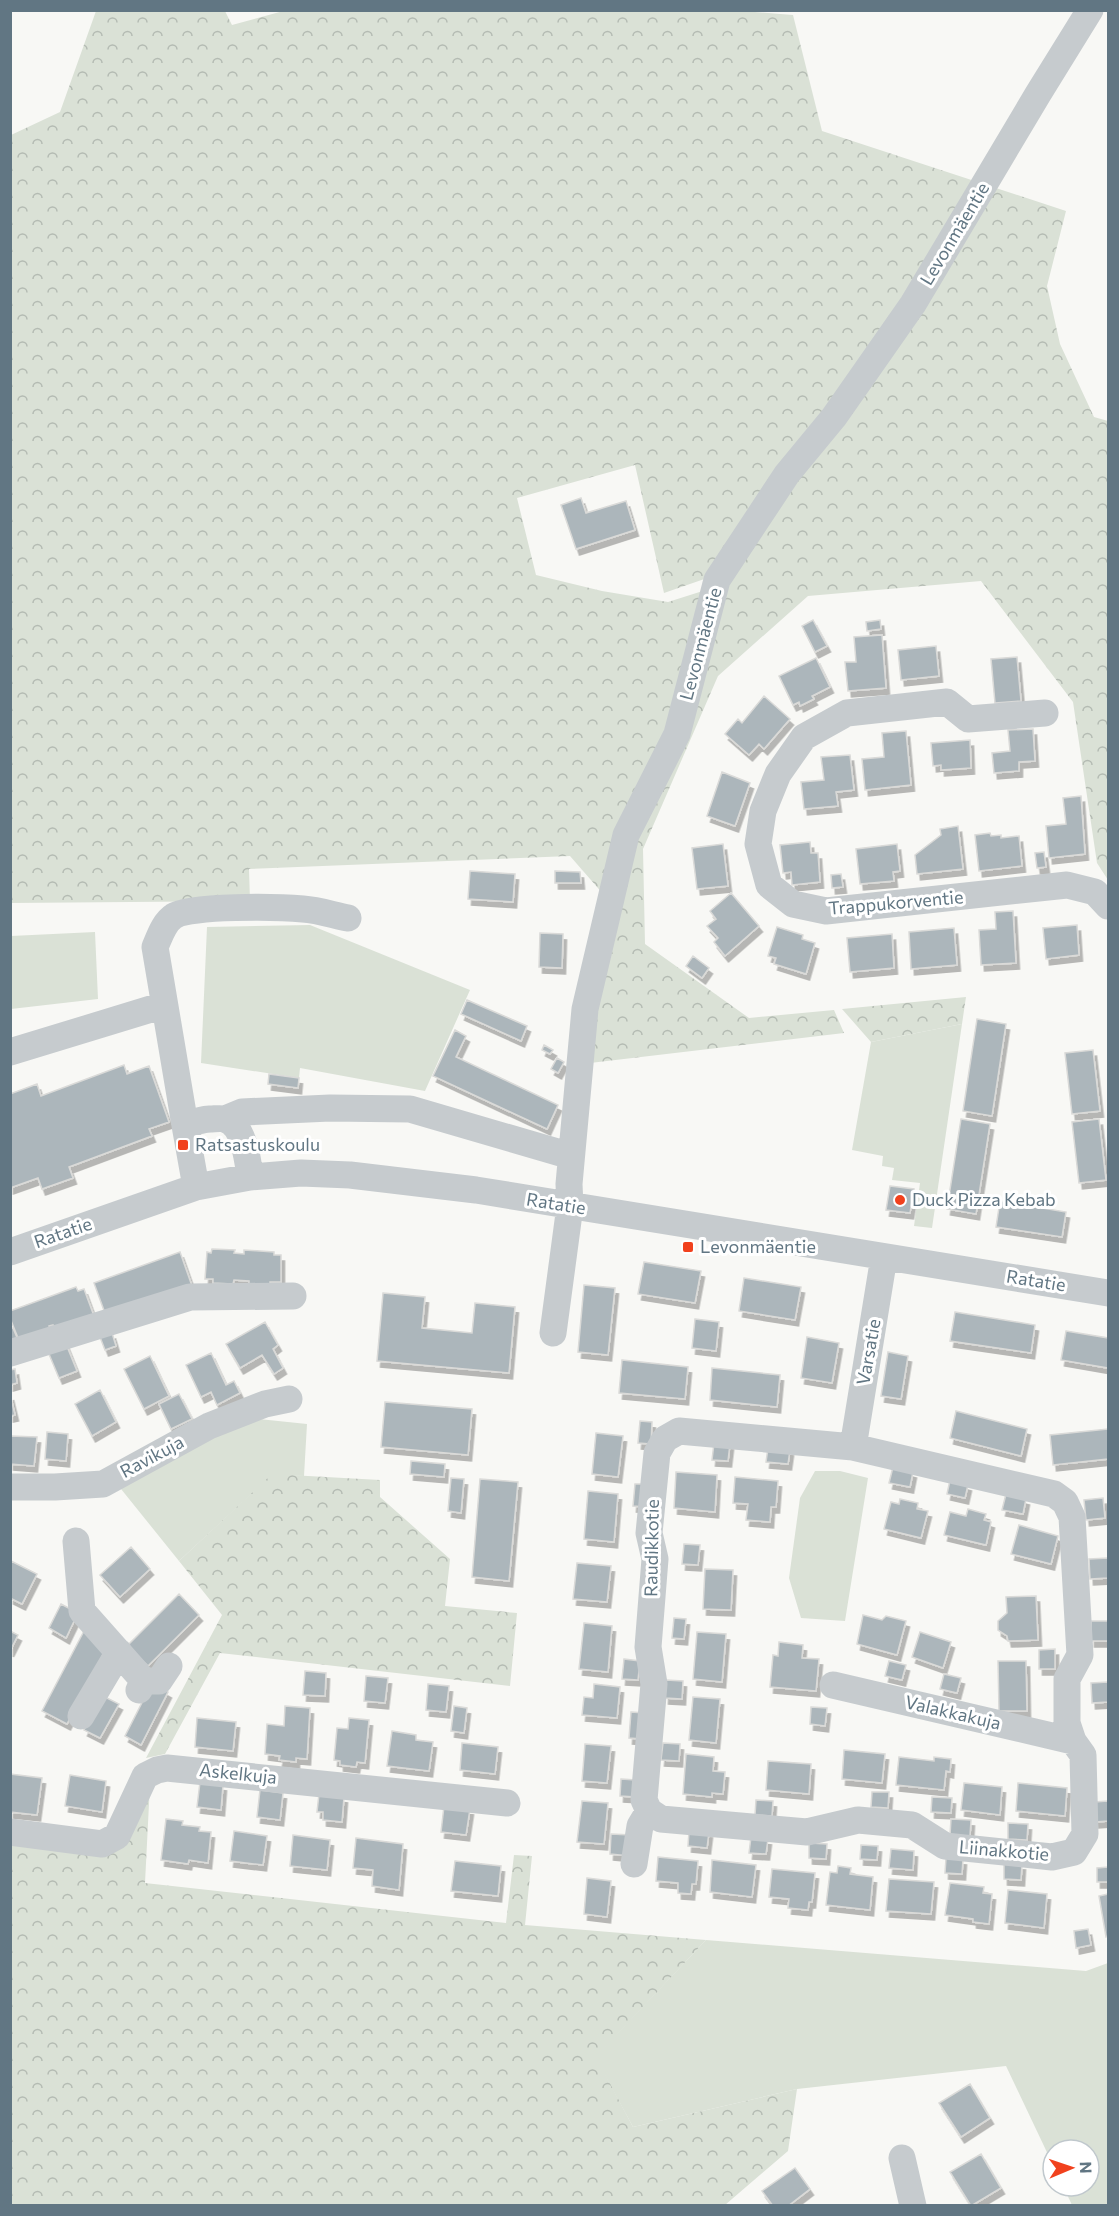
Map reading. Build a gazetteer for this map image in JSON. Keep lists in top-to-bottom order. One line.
{"streets":{"street":["Levonmäentie","Trappukorventie","Ratatie","Varsatie","Ravikuja","Raudikkotie","Valakkakuja","Askelkuja","Liinakkotie"]},"crossings":[["Levonmäentie","Ratatie"],["Ratatie","Varsatie"],["Varsatie","Raudikkotie"],["Varsatie","Liinakkotie"],["Raudikkotie","Liinakkotie"],["Valakkakuja","Liinakkotie"]],"places":{"transit":["Ratsastuskoulu","Levonmäentie"],"other":["Duck Pizza Kebab"]},"north":"right"}
